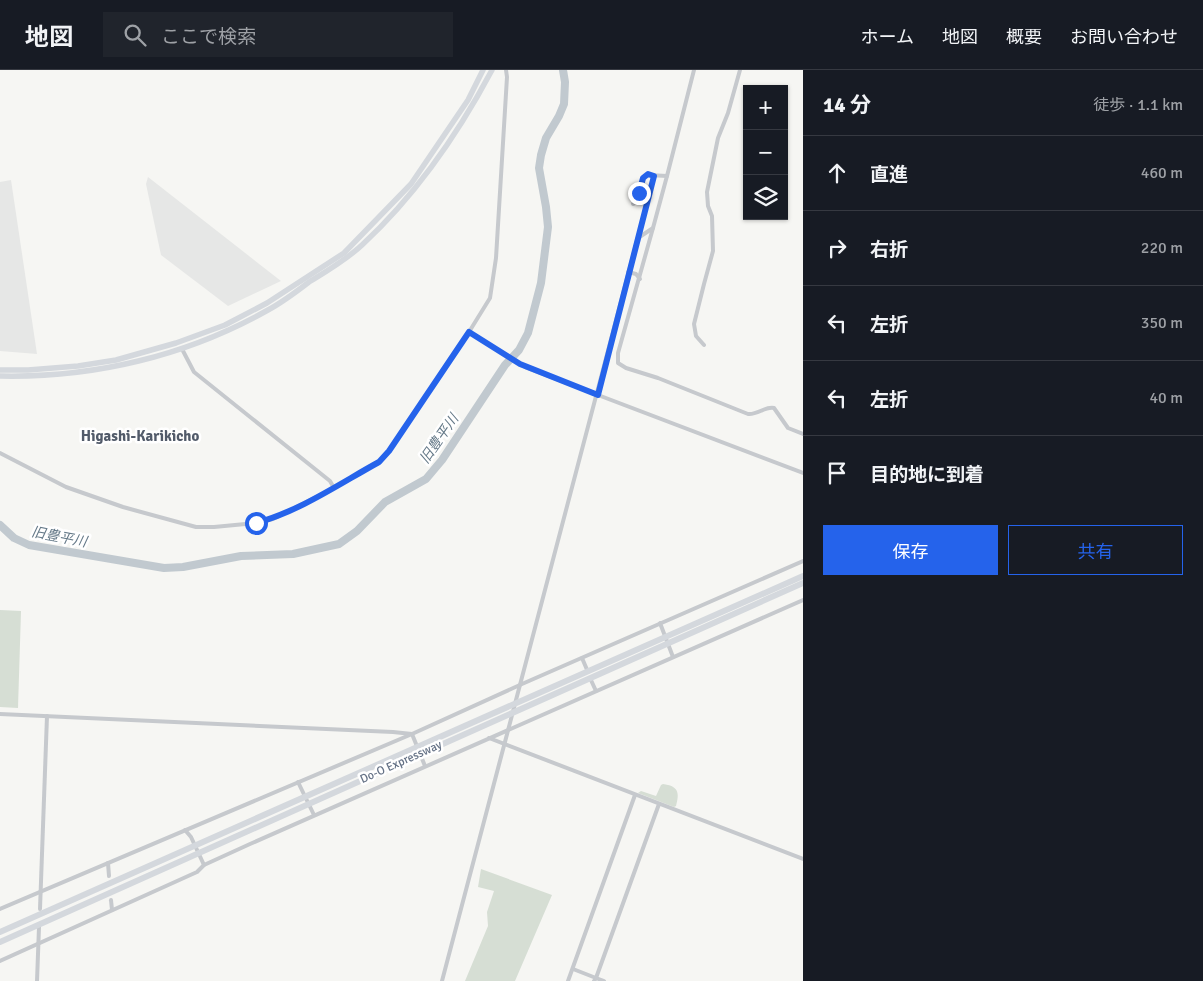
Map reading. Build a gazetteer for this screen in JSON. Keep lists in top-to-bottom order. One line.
{"streets":{"highway":["Do-O Expressway"]},"districts":["Higashi-Karikicho"],"water":["旧豊平川"],"page":{"header":"地図","search":"ここで検索","nav":["ホーム","地図","概要","お問い合わせ"],"heading":["14 分","徒歩 · 1.1 km"],"map_buttons":["+","−"],"list":[["直進","460 m"],["右折","220 m"],["左折","350 m"],["左折","40 m"],"目的地に到着"],"buttons":["保存","共有"]}}
